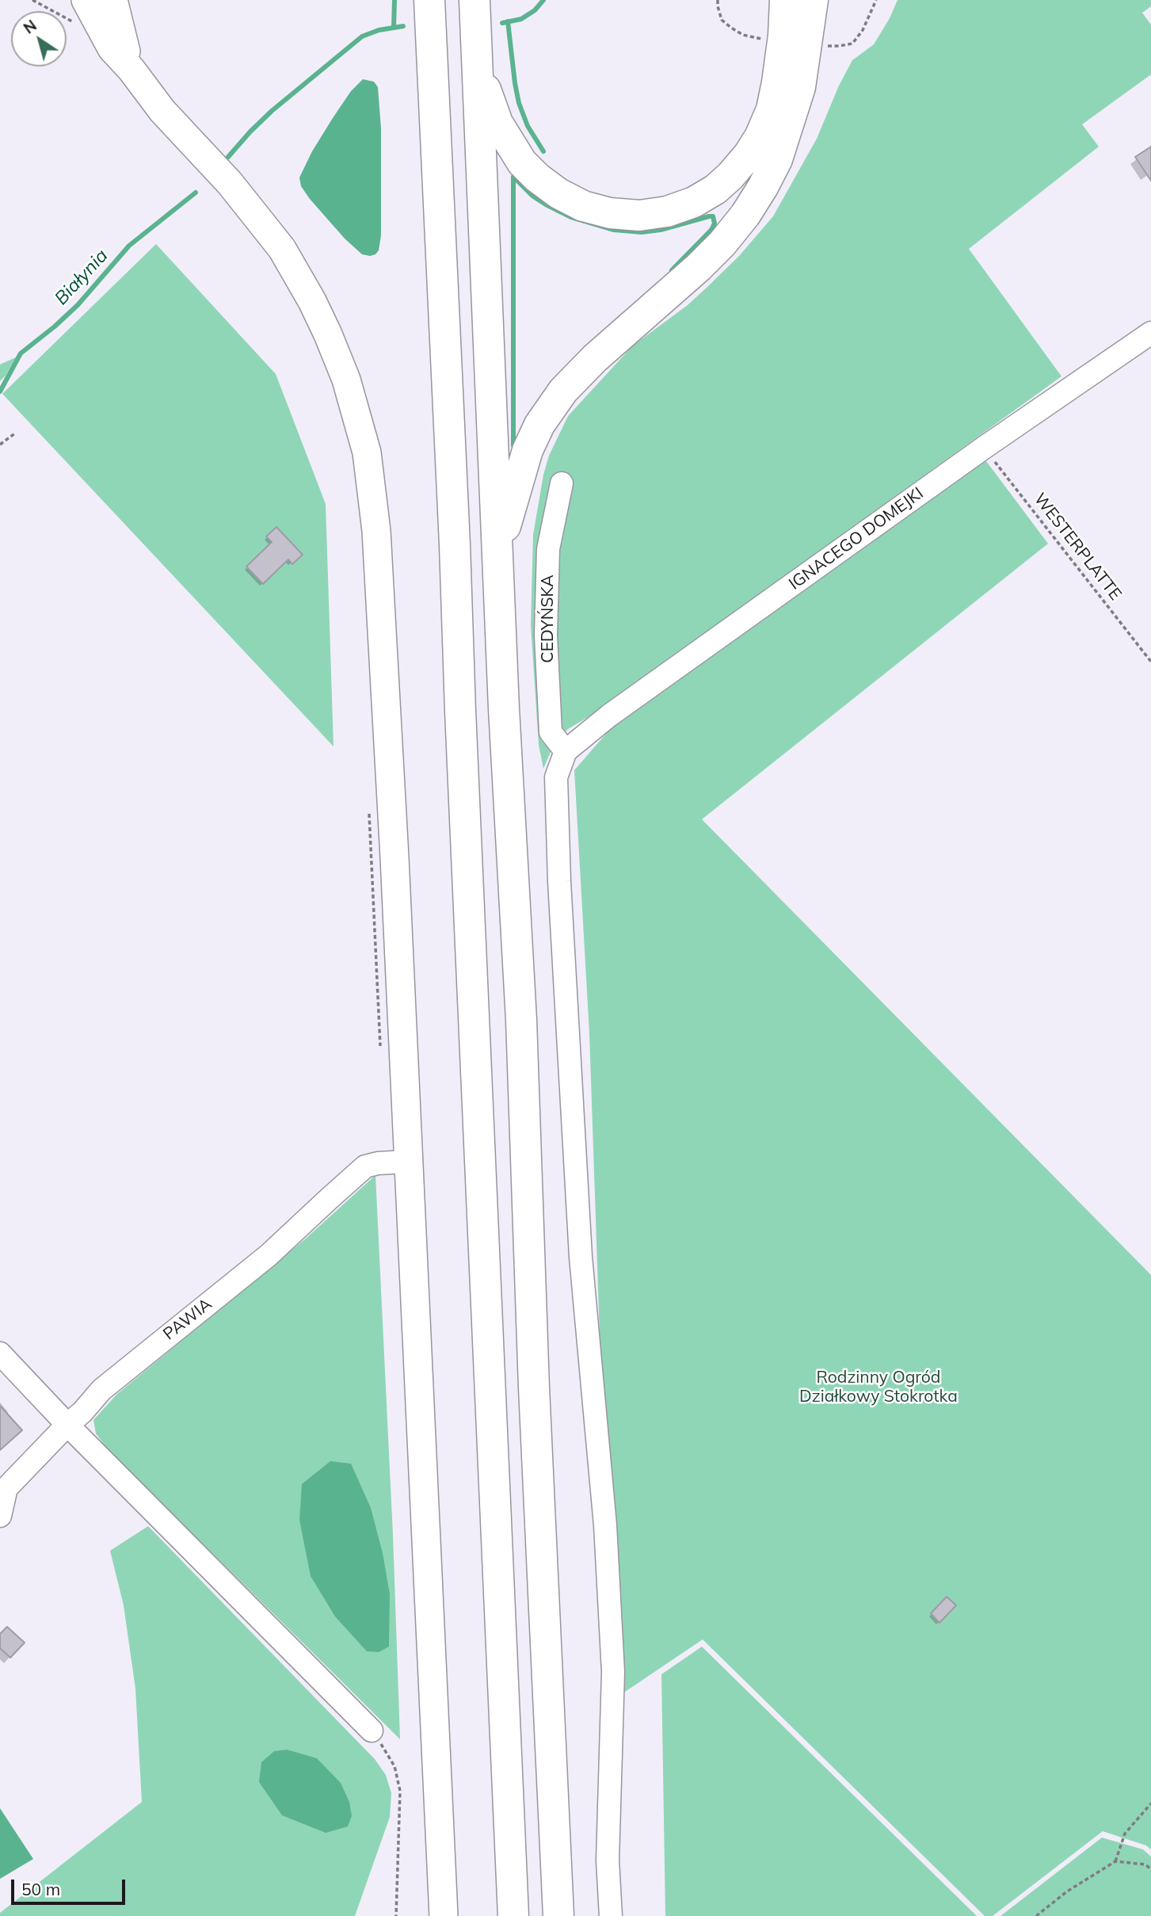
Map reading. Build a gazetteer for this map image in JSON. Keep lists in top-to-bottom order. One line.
{"streets":{"street":["IGNACEGO DOMEJKI","CEDYŃSKA","PAWIA"],"path":["WESTERPLATTE"]},"crossings":[["IGNACEGO DOMEJKI","WESTERPLATTE"],["IGNACEGO DOMEJKI","CEDYŃSKA"]],"water":["Białynia"],"parks":["Rodzinny Ogród Działkowy Stokrotka"],"scale_bar":"50 m","north":"top left"}
